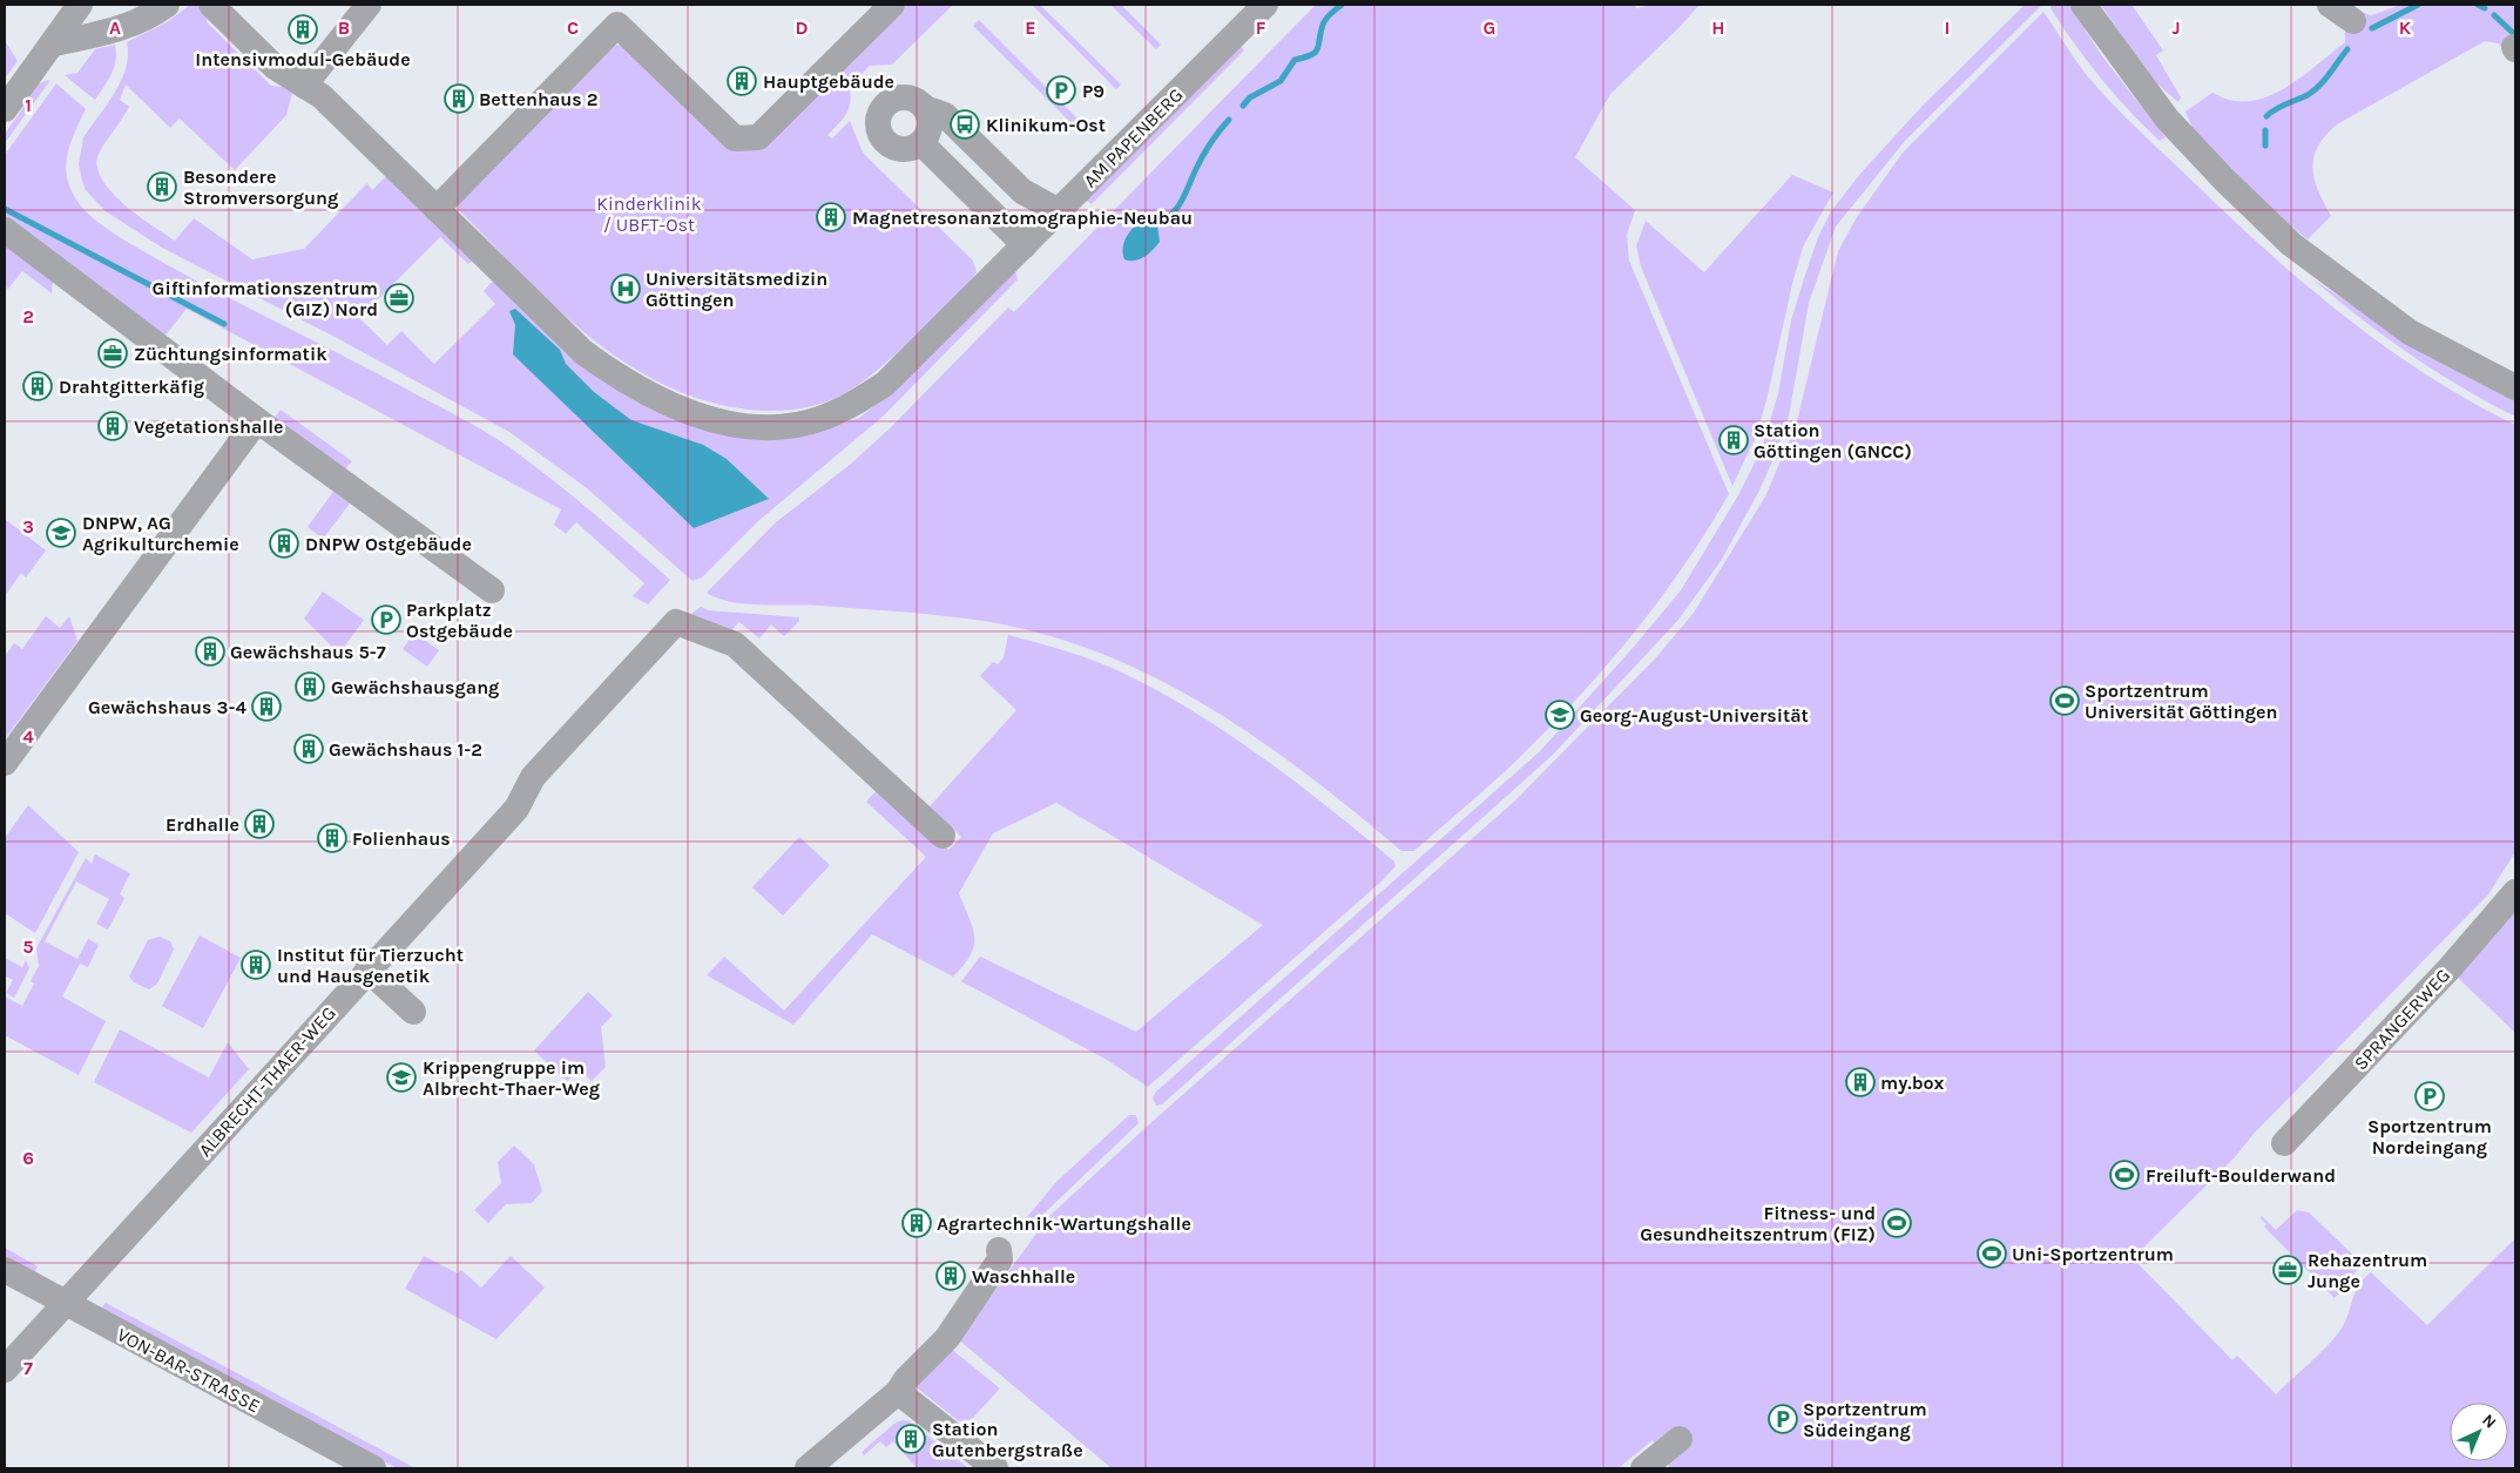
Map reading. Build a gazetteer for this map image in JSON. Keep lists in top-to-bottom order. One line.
{"streets":{"street":["AM PAPENBERG","SPRANGERWEG","ALBRECHT-THAER-WEG","VON-BAR-STRASSE"]},"crossings":[["ALBRECHT-THAER-WEG","VON-BAR-STRASSE"]],"parks":["Kinderklinik / UBFT-Ost"],"places":{"building":["Intensivmodul-Gebäude","Hauptgebäude","Bettenhaus 2","Besondere Stromversorgung","Magnetresonanztomographie-Neubau","Drahtgitterkäfig","Vegetationshalle","Station Göttingen (GNCC)","DNPW Ostgebäude","Gewächshaus 5-7","Gewächshausgang","Gewächshaus 3-4","Gewächshaus 1-2","Erdhalle","Folienhaus","Institut für Tierzucht und Hausgenetik","my.box","Agrartechnik-Wartungshalle","Waschhalle","Station Gutenbergstraße"],"parking":["P9","Parkplatz Ostgebäude","Sportzentrum Nordeingang","Sportzentrum Südeingang"],"bus stop":["Klinikum-Ost"],"hospital":["Universitätsmedizin Göttingen"],"office":["Giftinformationszentrum (GIZ) Nord","Züchtungsinformatik","Rehazentrum Junge"],"school or university":["DNPW, AG Agrikulturchemie","Georg-August-Universität","Krippengruppe im Albrecht-Thaer-Weg"],"sports":["Sportzentrum Universität Göttingen","Freiluft-Boulderwand","Fitness- und Gesundheitszentrum (FIZ)","Uni-Sportzentrum"]},"north":"top right","grid":{"columns":["A","B","C","D","E","F","G","H","I","J","K"],"rows":["1","2","3","4","5","6","7"]}}
